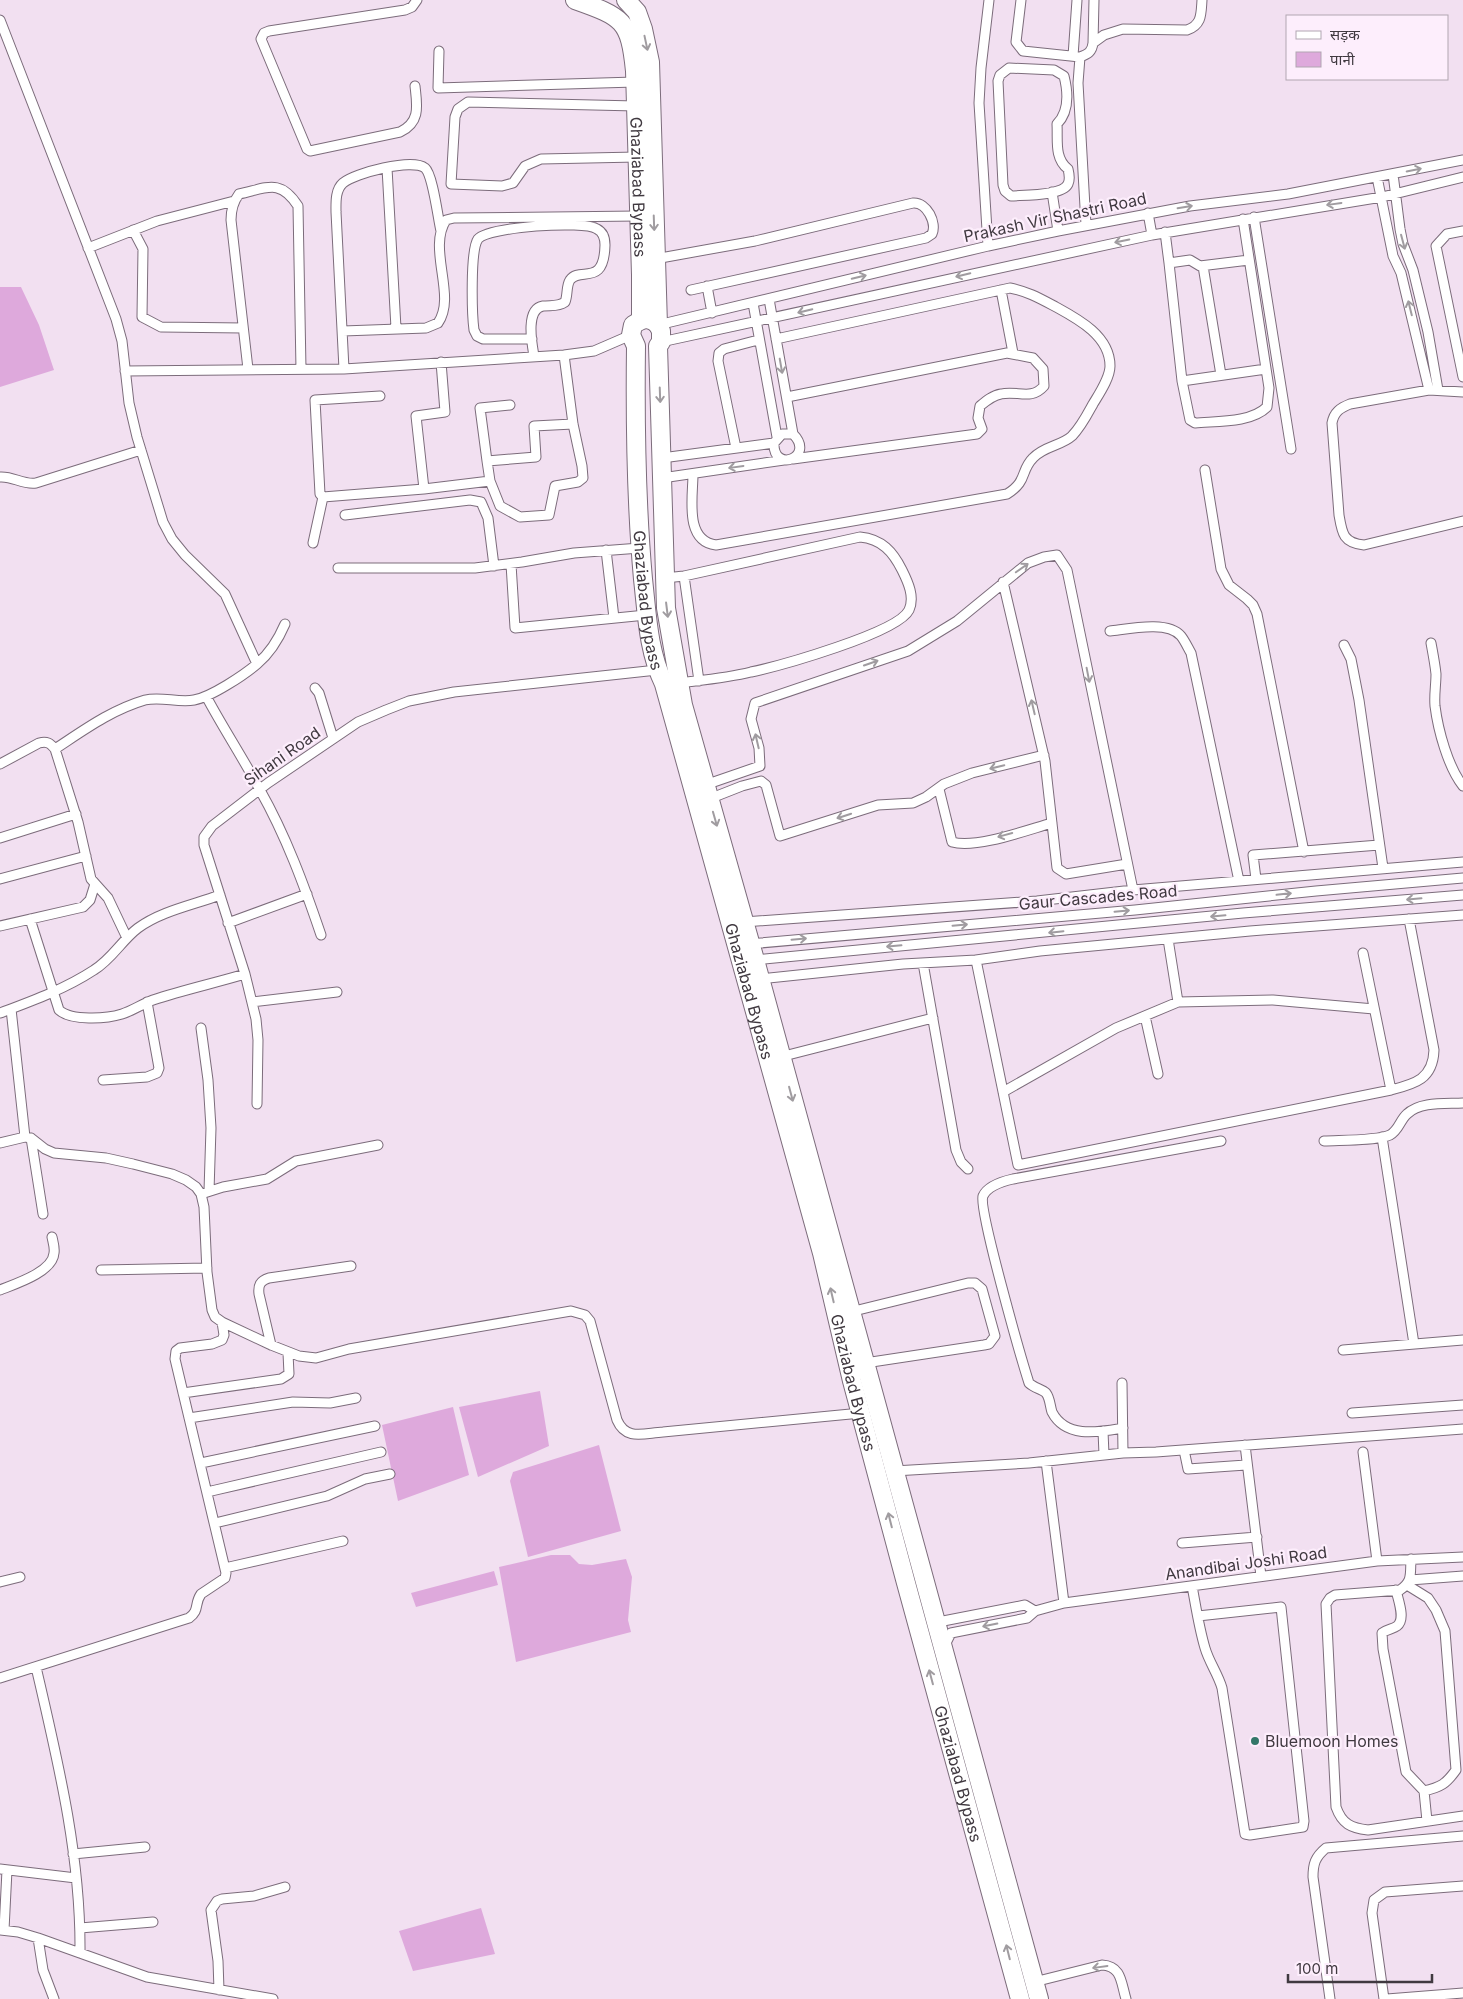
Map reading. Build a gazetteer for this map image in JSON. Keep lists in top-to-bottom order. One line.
{"streets":{"highway":["Ghaziabad Bypass"],"street":["Prakash Vir Shastri Road","Sihani Road","Gaur Cascades Road","Anandibai Joshi Road"]},"crossings":[["Ghaziabad Bypass","Prakash Vir Shastri Road"],["Ghaziabad Bypass","Sihani Road"],["Ghaziabad Bypass","Gaur Cascades Road"],["Ghaziabad Bypass","Anandibai Joshi Road"]],"places":["Bluemoon Homes"],"legend":["सड़क","पानी"],"scale_bar":"100 m"}
